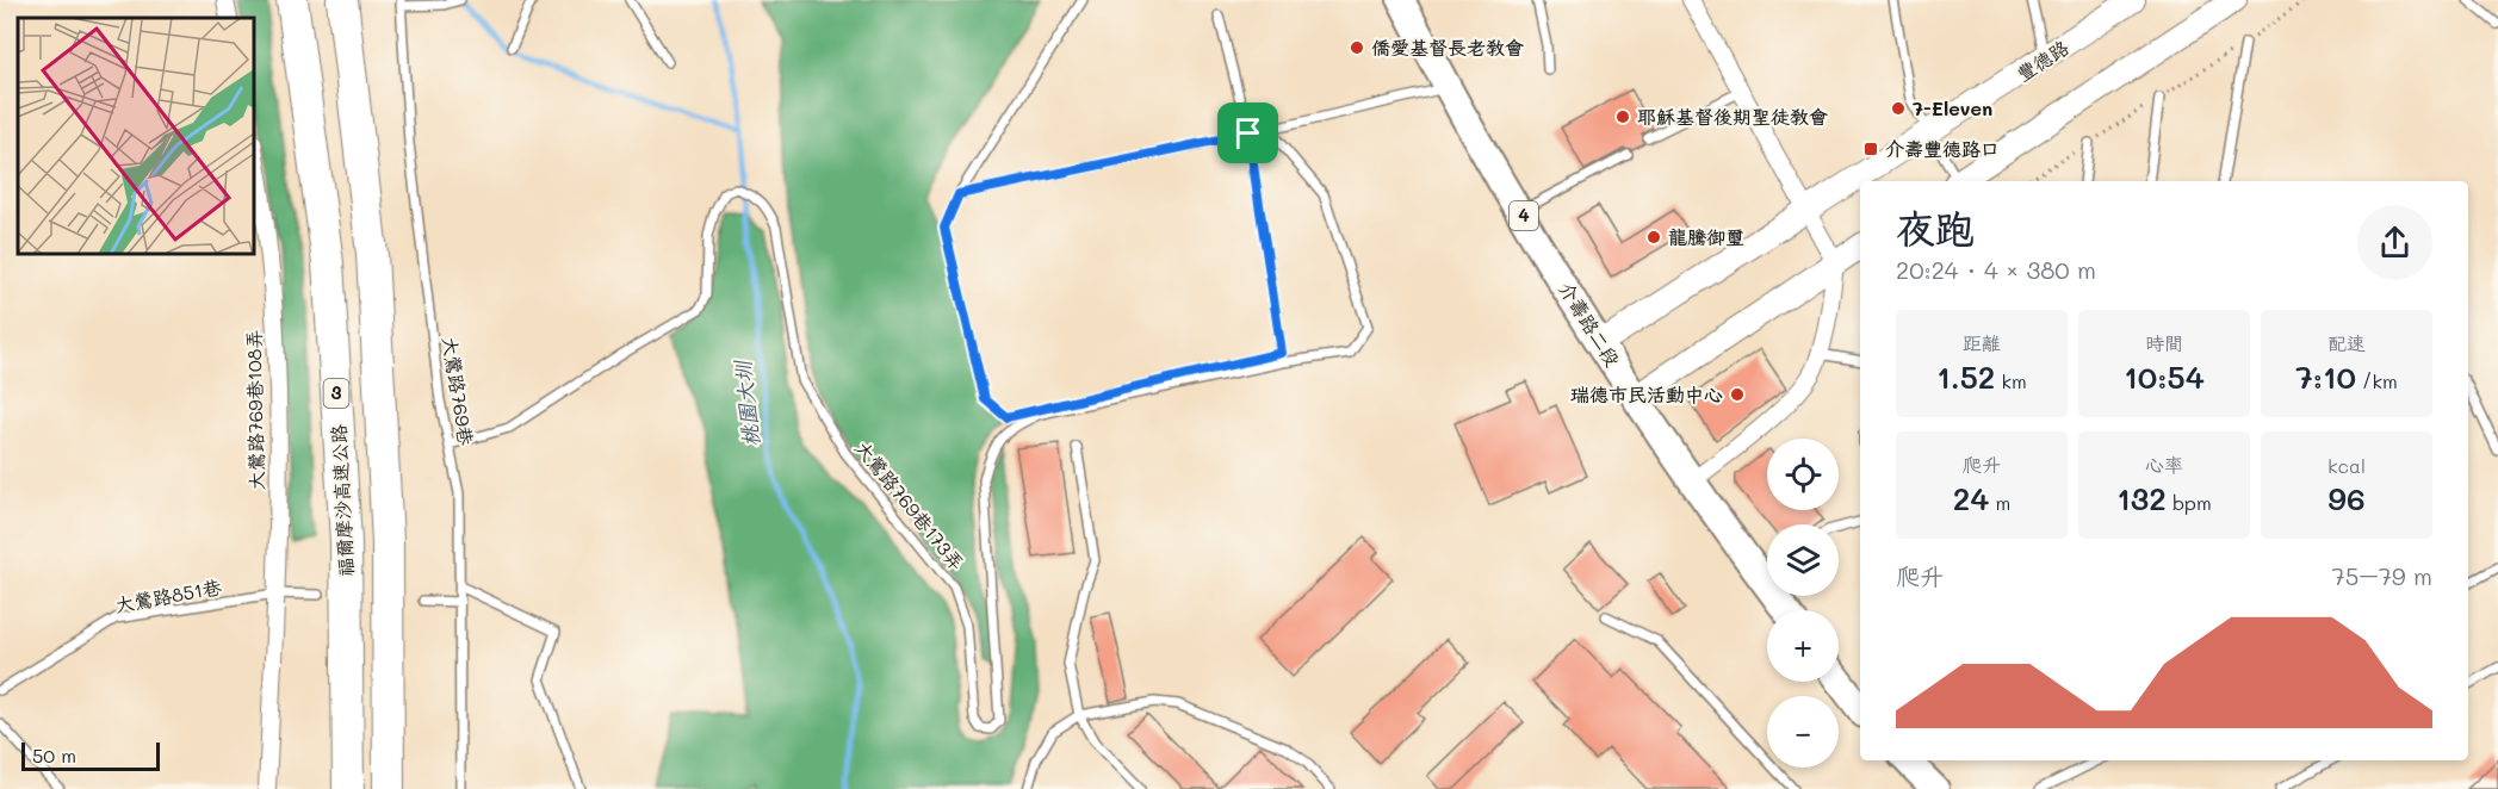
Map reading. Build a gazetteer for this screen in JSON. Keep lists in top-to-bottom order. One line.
{"streets":{"highway":["3","福爾摩沙高速公路"],"main road":["豐德路","4","介壽路二段"],"street":["大鶯路769巷108弄"],"lane":["大鶯路769巷","大鶯路769巷173弄","大鶯路851巷"]},"crossings":[["豐德路","介壽路二段"],["4","介壽路二段"],["大鶯路769巷","大鶯路769巷173弄"],["大鶯路769巷108弄","大鶯路851巷"]],"water":["桃園大圳"],"places":{"other":["僑愛基督長老教會","7-Eleven","耶穌基督後期聖徒教會","龍騰御璽","瑞德市民活動中心"],"transit":["介壽豐德路口"]},"scale_bar":"50 m","page":{"heading":["夜跑","20:24 · 4 × 380 m"],"stats":[["距離","1.52 km"],["時間","10:54"],["配速","7:10 /km"],["爬升","24 m"],["心率","132 bpm"],["kcal","96"]],"map_buttons":["+","−"],"chart":["爬升","75–79 m"],"scale":"50 m"}}
